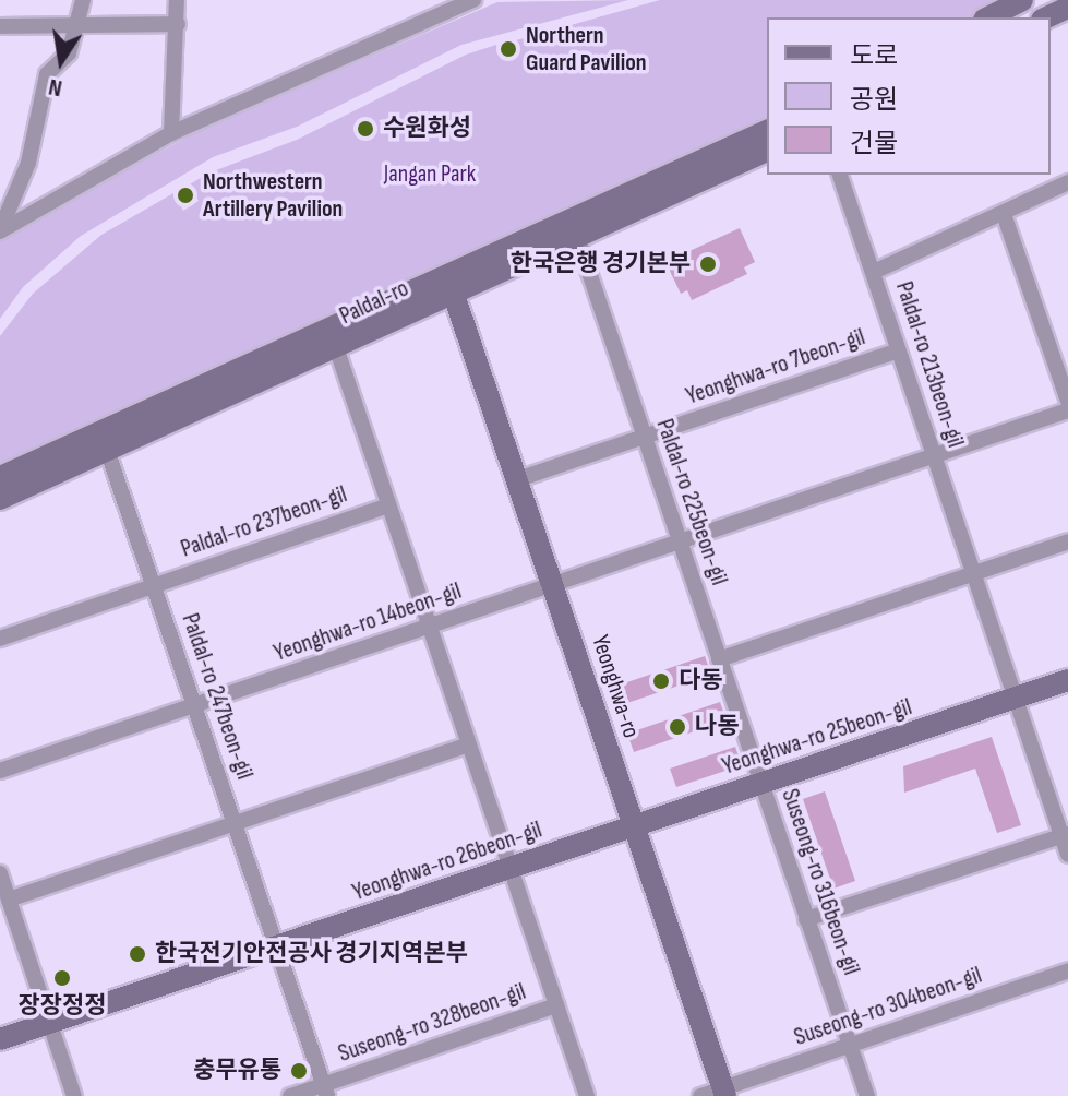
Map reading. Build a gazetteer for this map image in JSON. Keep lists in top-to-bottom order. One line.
{"streets":{"street":["Paldal-ro","Paldal-ro 213beon-gil","Yeonghwa-ro 7beon-gil","Paldal-ro 225beon-gil","Paldal-ro 237beon-gil","Yeonghwa-ro 14beon-gil","Yeonghwa-ro","Paldal-ro 247beon-gil","Yeonghwa-ro 25beon-gil","Yeonghwa-ro 26beon-gil","Suseong-ro 316beon-gil","Suseong-ro 304beon-gil","Suseong-ro 328beon-gil"]},"crossings":[["Paldal-ro","Paldal-ro 225beon-gil"],["Paldal-ro","Yeonghwa-ro"],["Paldal-ro","Paldal-ro 247beon-gil"],["Paldal-ro 213beon-gil","Yeonghwa-ro 7beon-gil"],["Paldal-ro 213beon-gil","Yeonghwa-ro 14beon-gil"],["Paldal-ro 213beon-gil","Yeonghwa-ro 25beon-gil"],["Yeonghwa-ro 7beon-gil","Paldal-ro 225beon-gil"],["Yeonghwa-ro 7beon-gil","Yeonghwa-ro"],["Paldal-ro 225beon-gil","Yeonghwa-ro 14beon-gil"],["Paldal-ro 225beon-gil","Yeonghwa-ro 25beon-gil"],["Paldal-ro 225beon-gil","Suseong-ro 316beon-gil"],["Paldal-ro 237beon-gil","Paldal-ro 247beon-gil"],["Yeonghwa-ro 14beon-gil","Yeonghwa-ro"],["Yeonghwa-ro 14beon-gil","Paldal-ro 247beon-gil"],["Yeonghwa-ro","Yeonghwa-ro 25beon-gil"],["Yeonghwa-ro","Yeonghwa-ro 26beon-gil"],["Yeonghwa-ro","Suseong-ro 304beon-gil"],["Paldal-ro 247beon-gil","Yeonghwa-ro 26beon-gil"],["Paldal-ro 247beon-gil","Suseong-ro 328beon-gil"],["Yeonghwa-ro 25beon-gil","Yeonghwa-ro 26beon-gil"],["Yeonghwa-ro 25beon-gil","Suseong-ro 316beon-gil"],["Yeonghwa-ro 26beon-gil","Suseong-ro 328beon-gil"],["Suseong-ro 316beon-gil","Suseong-ro 304beon-gil"]],"parks":["Jangan Park"],"places":["Northern Guard Pavilion","수원화성","Northwestern Artillery Pavilion","한국은행 경기본부","다동","나동","한국전기안전공사 경기지역본부","장장정정","충무유통"],"legend":["도로","공원","건물"],"north":"bottom"}
